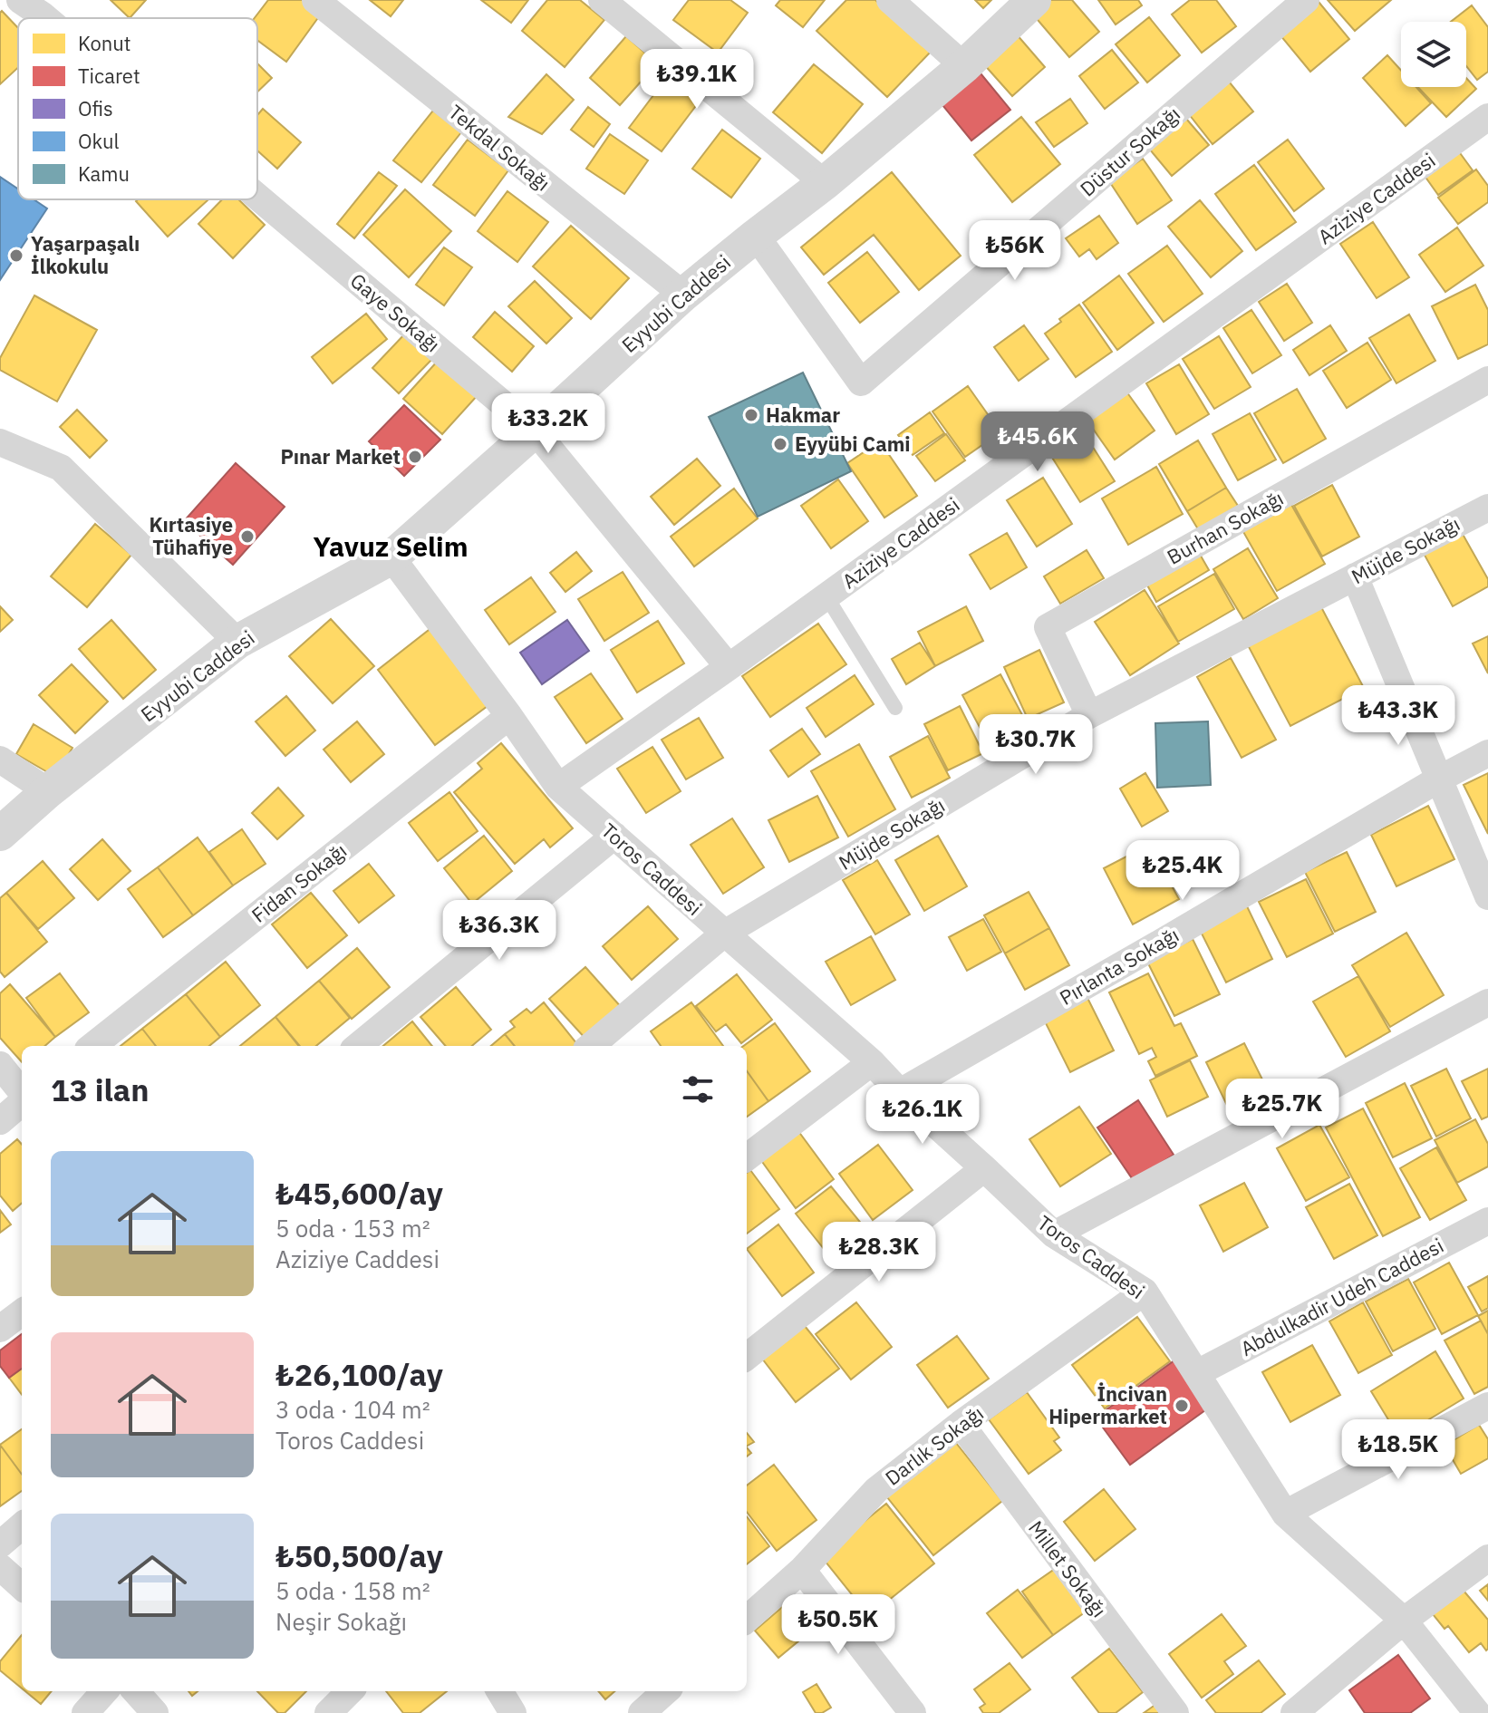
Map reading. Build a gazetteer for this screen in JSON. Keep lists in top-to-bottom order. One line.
{"streets":{"street":["Tekdal Sokağı","Düstur Sokağı","Aziziye Caddesi","Eyyubi Caddesi","Gaye Sokağı","Burhan Sokağı","Müjde Sokağı","Toros Caddesi","Fidan Sokağı","Pırlanta Sokağı","Abdulkadir Udeh Caddesi","Darlık Sokağı","Millet Sokağı"]},"crossings":[["Tekdal Sokağı","Eyyubi Caddesi"],["Düstur Sokağı","Eyyubi Caddesi"],["Aziziye Caddesi","Gaye Sokağı"],["Aziziye Caddesi","Toros Caddesi"],["Eyyubi Caddesi","Gaye Sokağı"],["Eyyubi Caddesi","Toros Caddesi"],["Burhan Sokağı","Müjde Sokağı"],["Müjde Sokağı","Toros Caddesi"],["Toros Caddesi","Fidan Sokağı"],["Toros Caddesi","Pırlanta Sokağı"],["Toros Caddesi","Abdulkadir Udeh Caddesi"],["Toros Caddesi","Darlık Sokağı"],["Darlık Sokağı","Millet Sokağı"]],"districts":["Yavuz Selim"],"places":["Yaşarpaşalı İlkokulu","Hakmar","Eyyübi Cami","Pınar Market","Kırtasiye Tühafiye","İncivan Hipermarket"],"legend":["Konut","Ticaret","Ofis","Okul","Kamu"],"page":{"price":["₺39.1K","₺56K","₺33.2K","₺45.6K","₺43.3K","₺30.7K","₺25.4K","₺36.3K","₺25.7K","₺26.1K","₺28.3K","₺18.5K","₺50.5K"],"heading":"13 ilan","list":[{"name":"₺45,600/ay","note":"5 oda · 153 m² · Aziziye Caddesi"},{"name":"₺26,100/ay","note":"3 oda · 104 m² · Toros Caddesi"},{"name":"₺50,500/ay","note":"5 oda · 158 m² · Neşir Sokağı"}]}}
